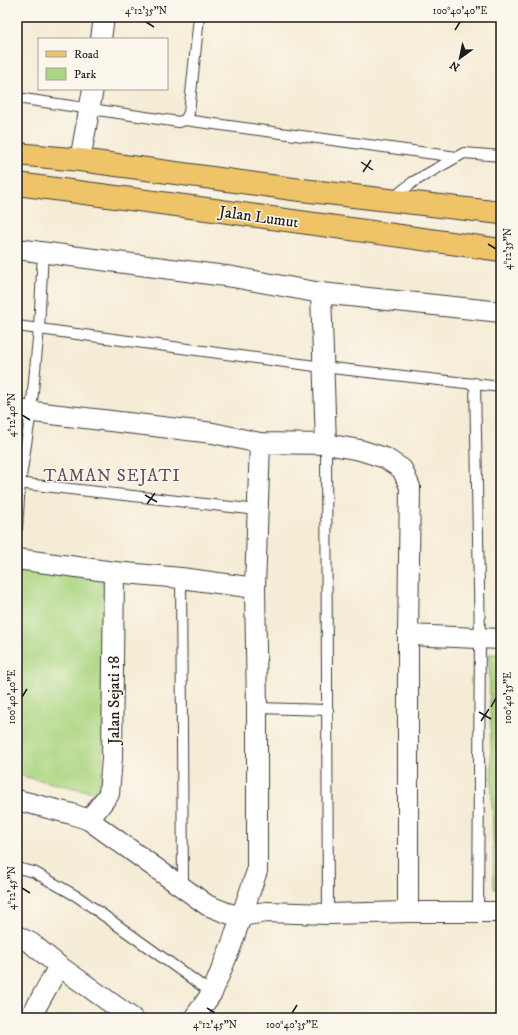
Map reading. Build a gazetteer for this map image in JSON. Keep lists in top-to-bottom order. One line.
{"streets":{"main road":["Jalan Lumut"],"street":["Jalan Sejati 18"]},"districts":["TAMAN SEJATI"],"legend":["Road","Park"],"north":"bottom left","coordinates":["4°12'35\"N","100°40'40\"E","4°12'40\"N","100°40'35\"E","4°12'45\"N"]}
